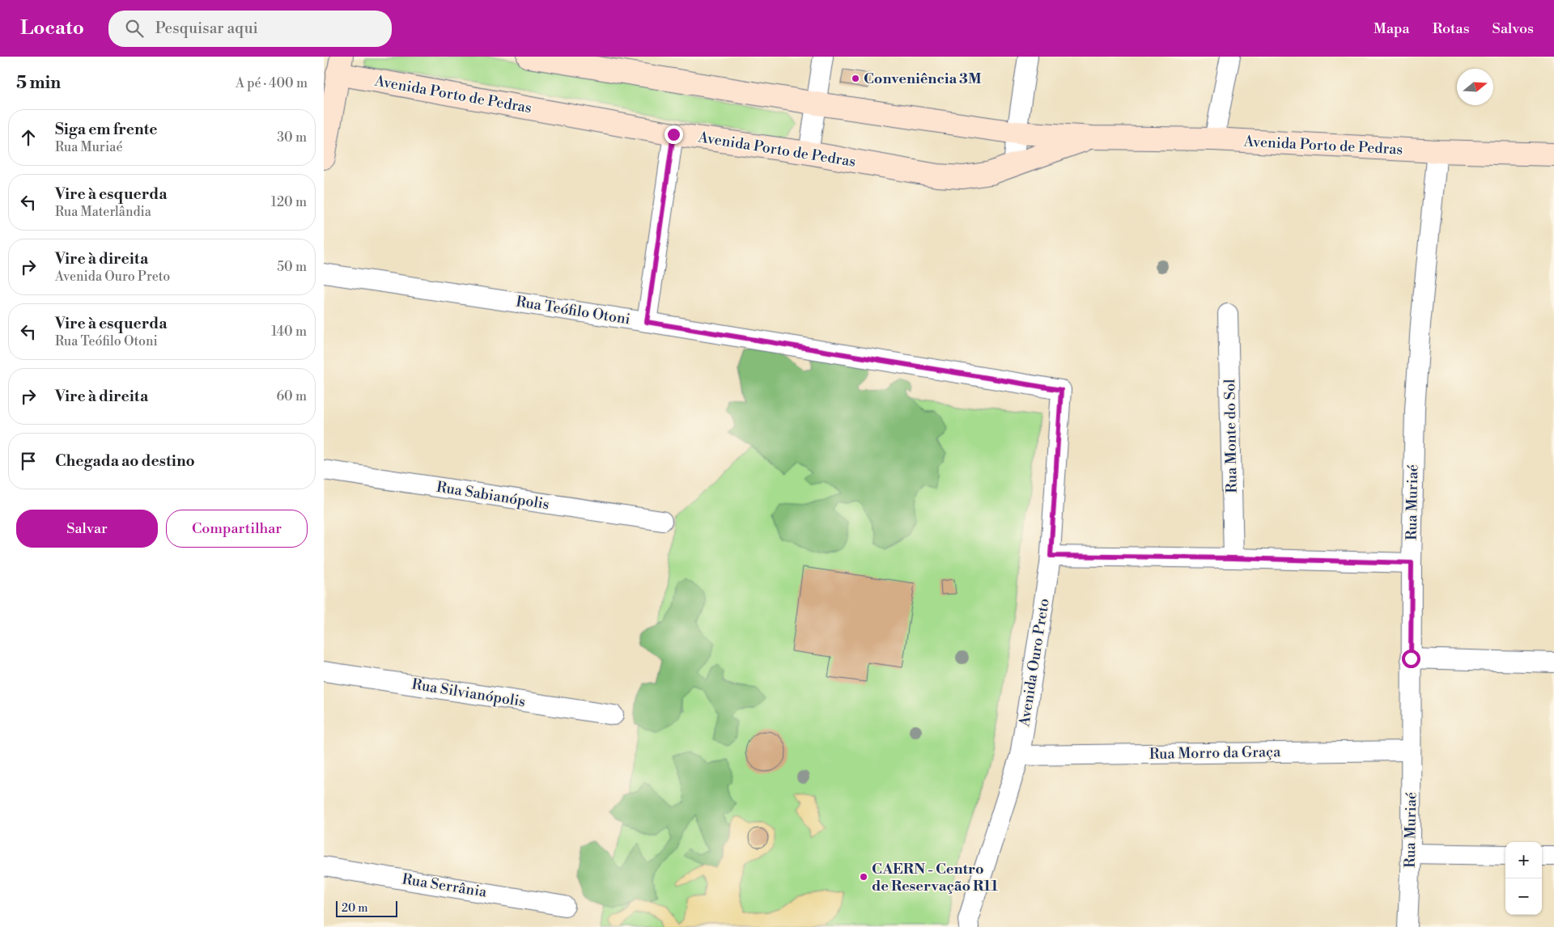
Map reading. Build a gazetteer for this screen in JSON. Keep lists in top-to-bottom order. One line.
{"streets":{"main road":["Avenida Porto de Pedras"],"street":["Rua Teófilo Otoni","Rua Monte do Sol","Rua Sabianópolis","Rua Muriaé","Avenida Ouro Preto","Rua Silvianópolis","Rua Morro da Graça","Rua Serrânia"]},"crossings":[["Avenida Porto de Pedras","Rua Muriaé"],["Rua Teófilo Otoni","Avenida Ouro Preto"],["Rua Muriaé","Rua Morro da Graça"],["Avenida Ouro Preto","Rua Morro da Graça"]],"places":["Conveniência 3M","CAERN - Centro de Reservação R11"],"scale_bar":"20 m","north":"right","page":{"header":"Locato","search":"Pesquisar aqui","nav":["Mapa","Rotas","Salvos"],"heading":["5 min","A pé · 400 m"],"list":[["Siga em frente","Rua Muriaé","30 m"],["Vire à esquerda","Rua Materlândia","120 m"],["Vire à direita","Avenida Ouro Preto","50 m"],["Vire à esquerda","Rua Teófilo Otoni","140 m"],["Vire à direita","60 m"],"Chegada ao destino"],"buttons":["Salvar","Compartilhar"],"map_buttons":["+","−"],"scale":"20 m"}}
